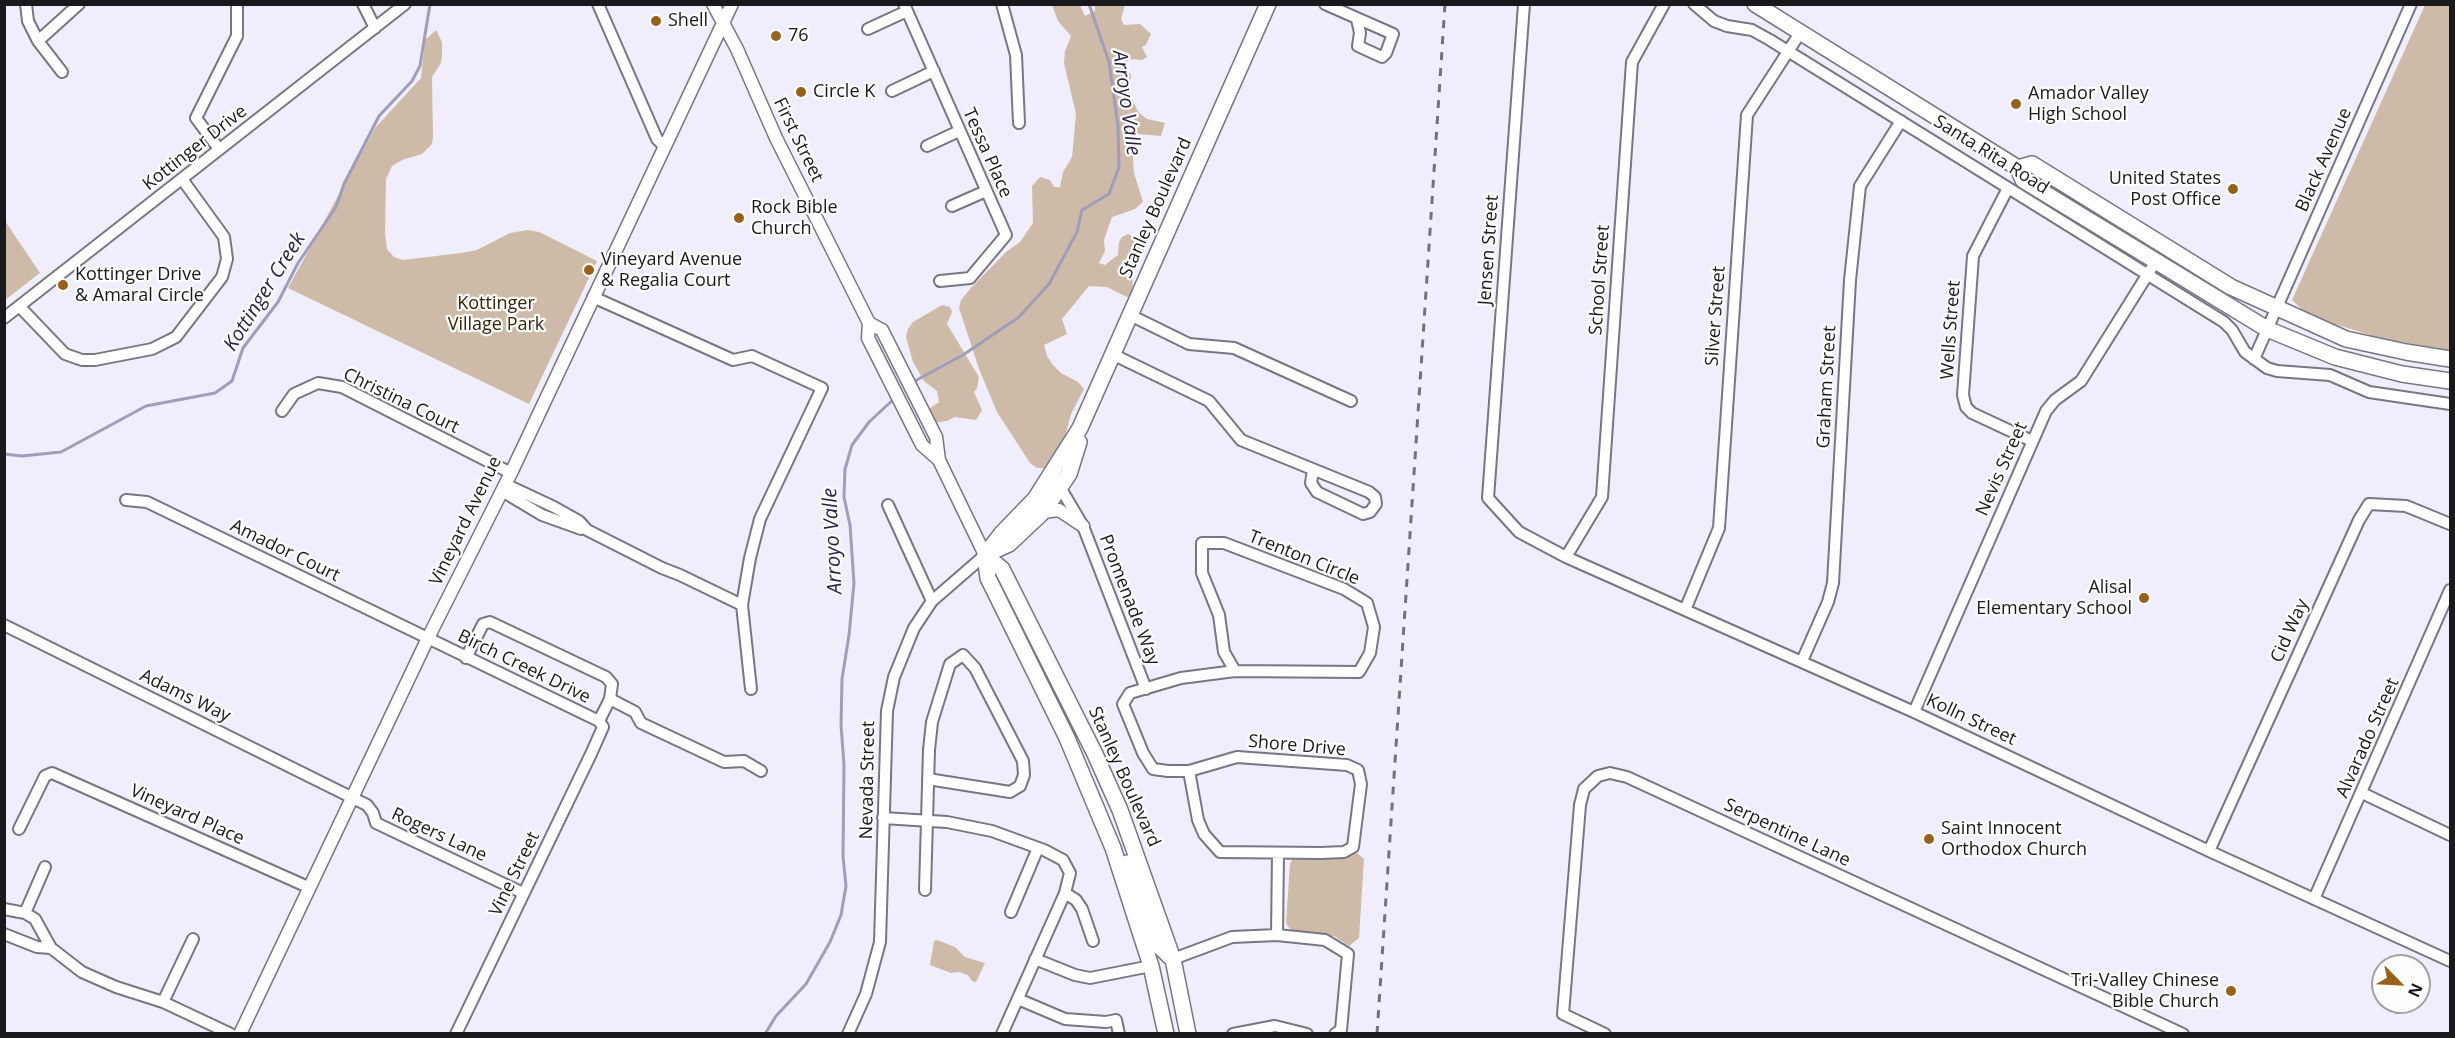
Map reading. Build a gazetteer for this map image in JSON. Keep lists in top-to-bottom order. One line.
{"streets":{"main road":["Santa Rita Road","Stanley Boulevard"],"street":["First Street","Kottinger Drive","Tessa Place","Black Avenue","Jensen Street","School Street","Silver Street","Wells Street","Graham Street","Christina Court","Nevis Street","Vineyard Avenue","Amador Court","Trenton Circle","Promenade Way","Cid Way","Birch Creek Drive","Adams Way","Kolln Street","Alvarado Street","Shore Drive","Nevada Street","Vineyard Place","Serpentine Lane","Rogers Lane","Vine Street"]},"crossings":[["First Street","Vineyard Avenue"],["Santa Rita Road","Black Avenue"],["Santa Rita Road","Silver Street"],["Santa Rita Road","Wells Street"],["Santa Rita Road","Graham Street"],["Santa Rita Road","Nevis Street"],["Stanley Boulevard","Promenade Way"],["Stanley Boulevard","Nevada Street"],["Jensen Street","Kolln Street"],["School Street","Kolln Street"],["Silver Street","Kolln Street"],["Wells Street","Nevis Street"],["Graham Street","Kolln Street"],["Christina Court","Vineyard Avenue"],["Nevis Street","Kolln Street"],["Vineyard Avenue","Amador Court"],["Vineyard Avenue","Birch Creek Drive"],["Vineyard Avenue","Adams Way"],["Vineyard Avenue","Vineyard Place"],["Vineyard Avenue","Rogers Lane"],["Amador Court","Birch Creek Drive"],["Trenton Circle","Promenade Way"],["Promenade Way","Shore Drive"],["Cid Way","Kolln Street"],["Birch Creek Drive","Vine Street"],["Adams Way","Rogers Lane"],["Kolln Street","Alvarado Street"],["Rogers Lane","Vine Street"]],"water":["Arroyo Valle","Kottinger Creek"],"parks":["Kottinger Village Park"],"places":["Shell","76","Circle K","Amador Valley High School","United States Post Office","Rock Bible Church","Vineyard Avenue & Regalia Court","Kottinger Drive & Amaral Circle","Alisal Elementary School","Saint Innocent Orthodox Church","Tri-Valley Chinese Bible Church"],"north":"bottom right"}
